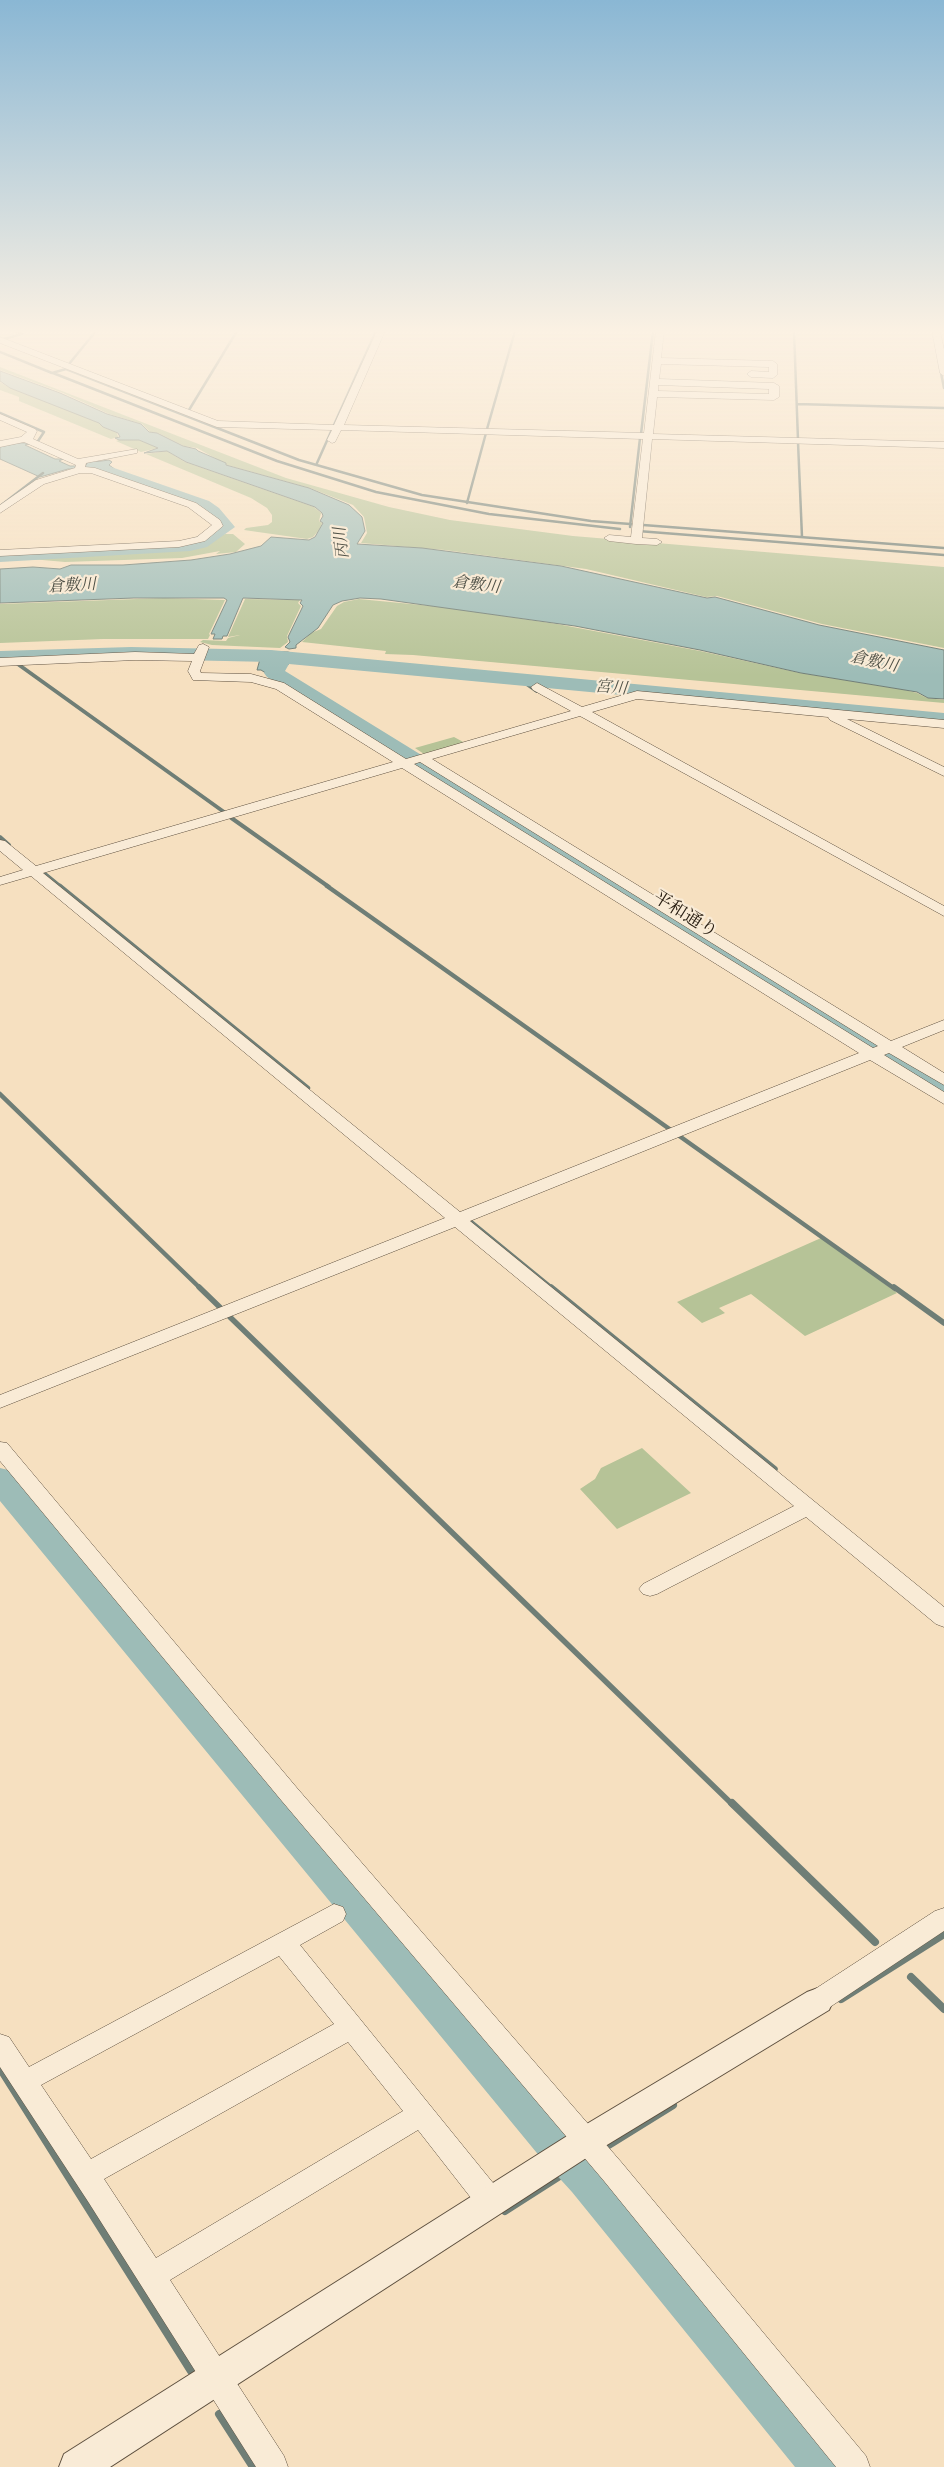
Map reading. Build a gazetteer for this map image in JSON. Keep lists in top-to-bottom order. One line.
{"water":["丙川","倉敷川","宮川"]}
